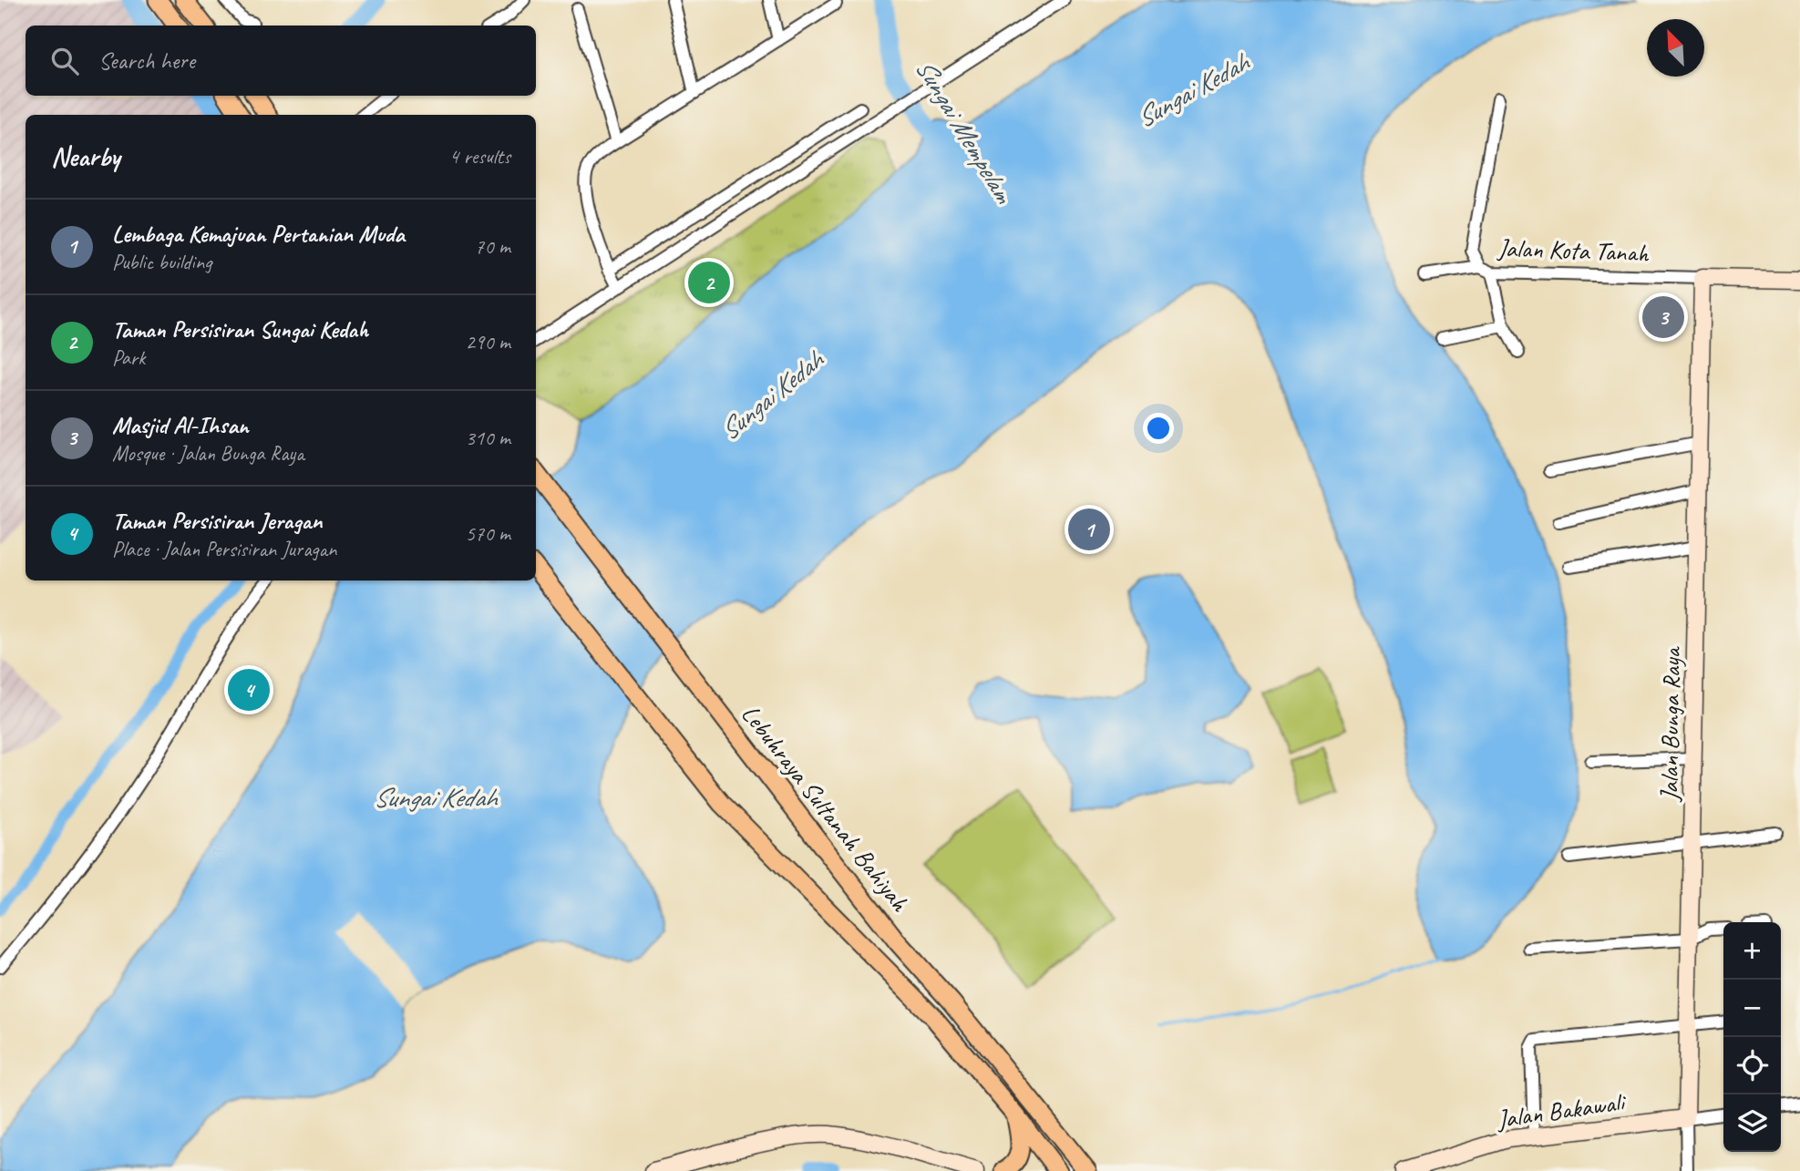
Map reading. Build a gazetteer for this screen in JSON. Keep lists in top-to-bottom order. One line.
{"streets":{"main road":["Lebuhraya Sultanah Bahiyah"],"street":["Jalan Kota Tanah","Jalan Bunga Raya","Jalan Bakawali"]},"crossings":[["Jalan Kota Tanah","Jalan Bunga Raya"],["Jalan Bunga Raya","Jalan Bakawali"]],"water":["Sungai Kedah","Sungai Mempelam"],"north":"top left","page":{"search":"Search here","heading":["Nearby","4 results"],"list":[{"mark":"1","name":"Lembaga Kemajuan Pertanian Muda","note":"Public building","value":"70 m"},{"mark":"2","name":"Taman Persisiran Sungai Kedah","note":"Park","value":"290 m"},{"mark":"3","name":"Masjid Al-Ihsan","note":"Mosque · Jalan Bunga Raya","value":"310 m"},{"mark":"4","name":"Taman Persisiran Jeragan","note":"Place · Jalan Persisiran Juragan","value":"570 m"}],"pins":["2","3","1","4"],"map_buttons":["+","−"]}}
